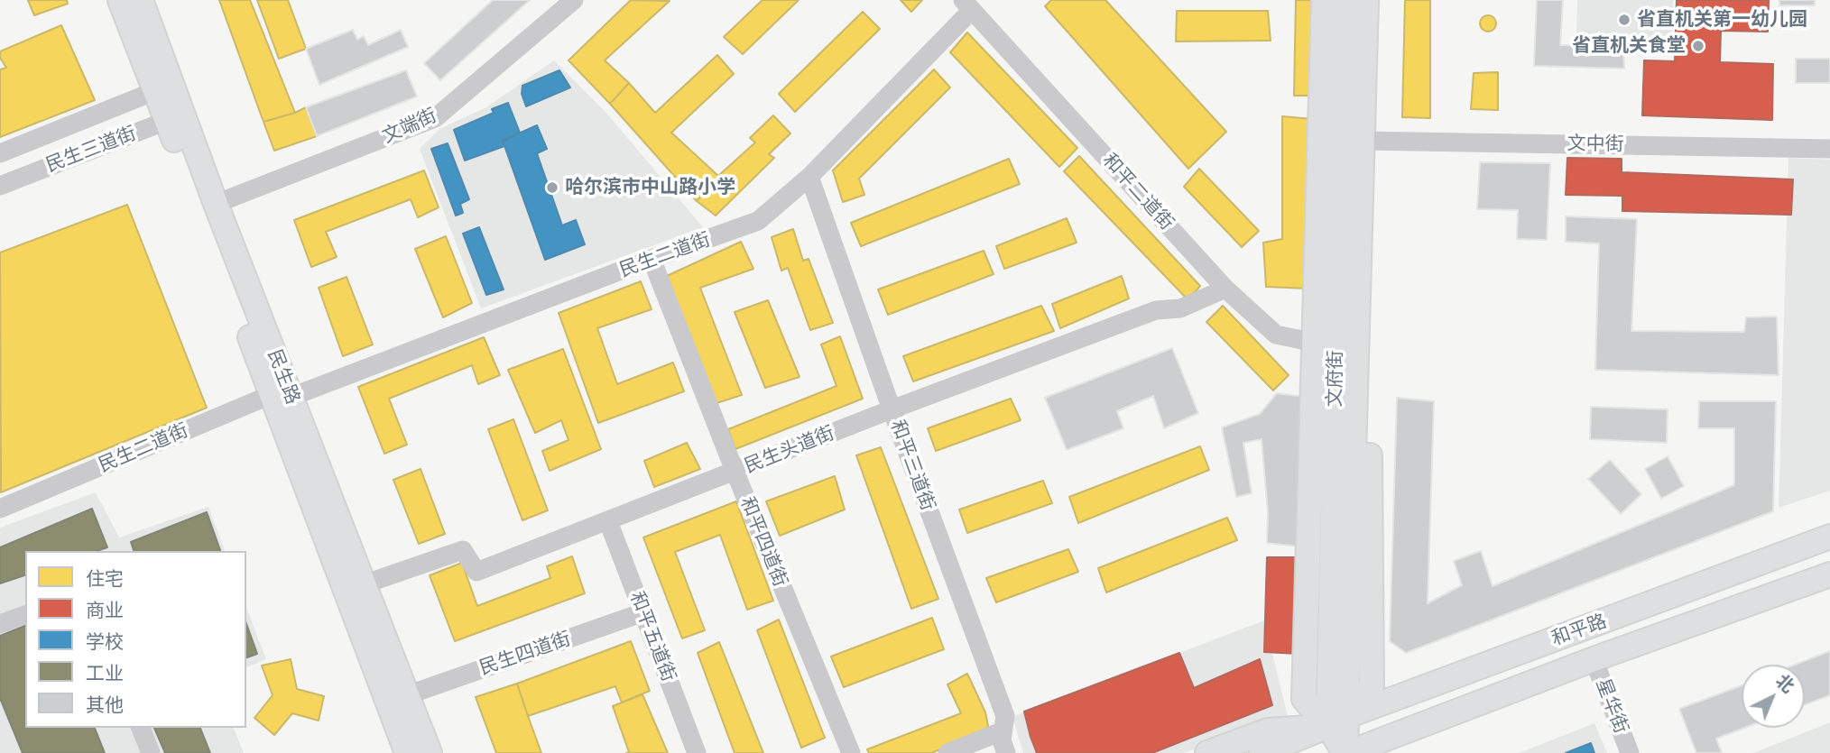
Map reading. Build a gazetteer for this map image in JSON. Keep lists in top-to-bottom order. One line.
{"streets":{"main road":["民生路","文府街","和平路"],"street":["文端街","文中街","民生三道街","和平二道街","民生二道街","民生头道街","和平三道街","和平四道街","和平五道街","民生四道街","星华街"]},"crossings":[["文端街","民生路"],["文中街","文府街"],["民生三道街","民生路"],["和平二道街","民生二道街"],["和平二道街","文府街"],["和平二道街","民生头道街"],["民生二道街","民生路"],["民生二道街","和平三道街"],["民生二道街","和平四道街"],["民生路","民生头道街"],["民生路","民生四道街"],["文府街","和平路"],["民生头道街","和平三道街"],["民生头道街","和平四道街"],["民生头道街","和平五道街"],["和平路","星华街"],["和平五道街","民生四道街"]],"places":["省直机关第一幼儿园","省直机关食堂","哈尔滨市中山路小学"],"legend":["住宅","商业","学校","工业","其他"],"north":"top right"}
